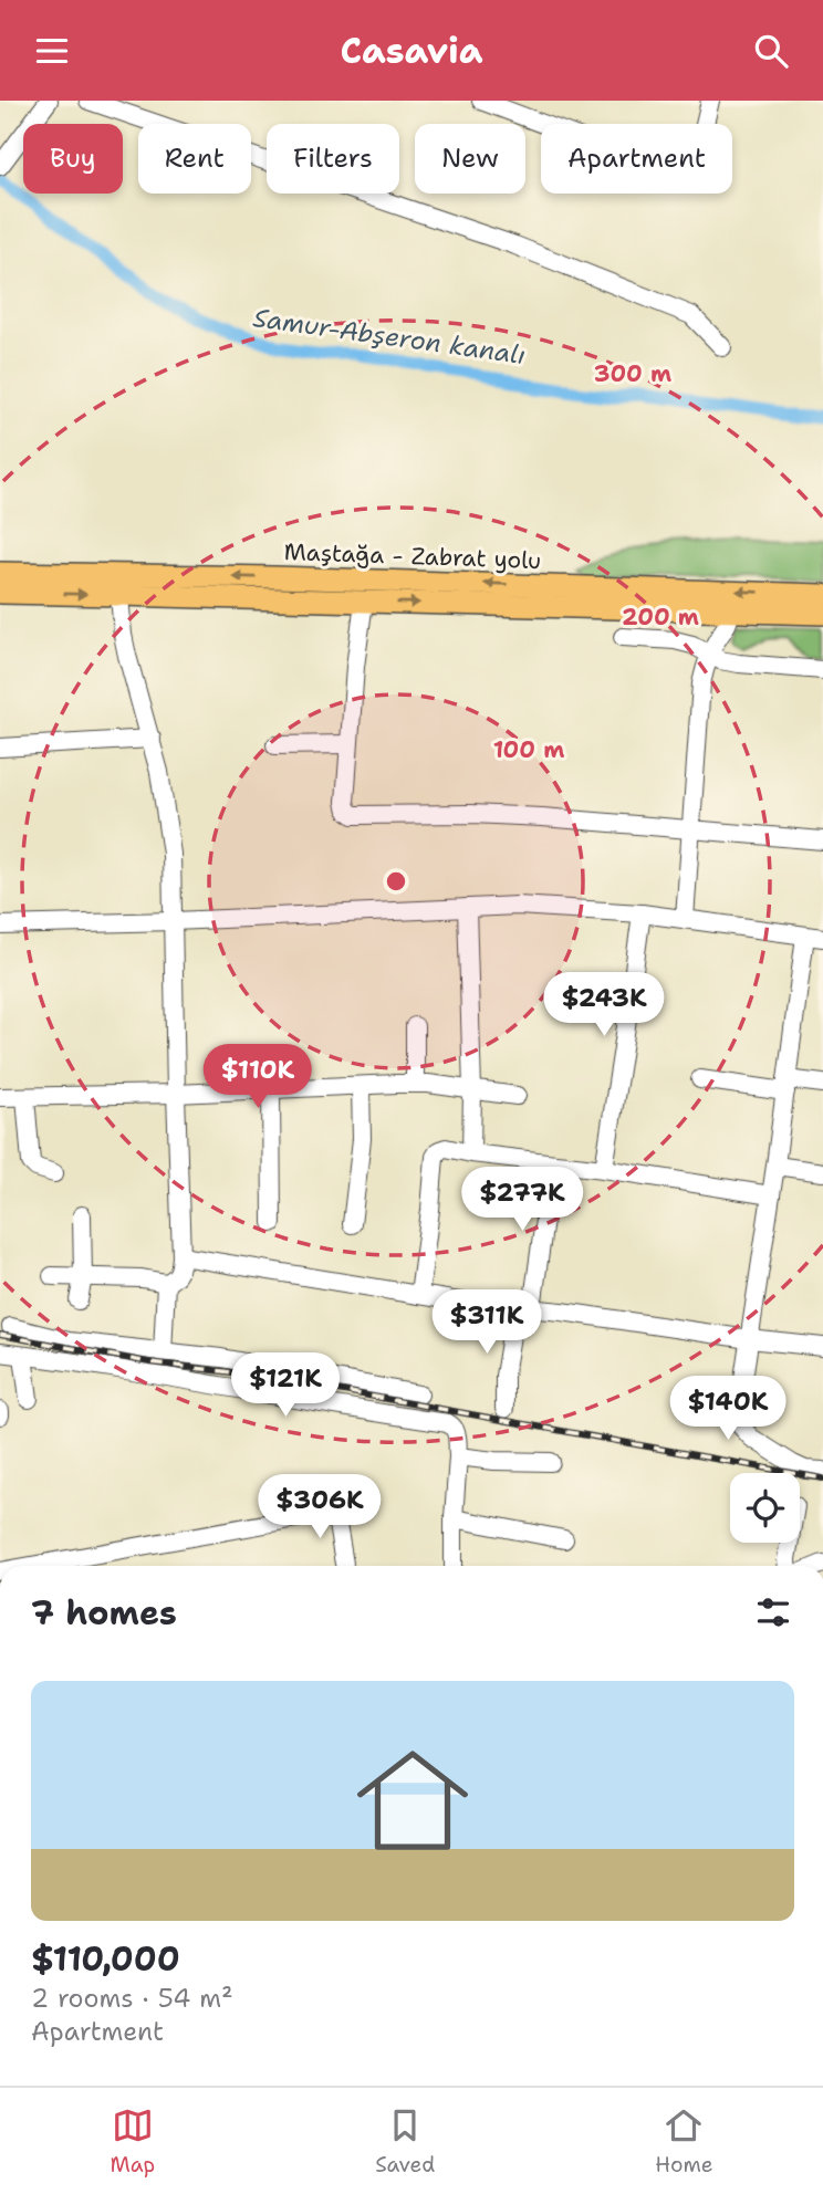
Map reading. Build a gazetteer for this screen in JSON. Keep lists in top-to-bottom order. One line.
{"streets":{"main road":["Maştağa - Zabrat yolu"]},"water":["Samur-Abşeron kanalı"],"page":{"header":"Casavia","chip":["Buy","Rent","Filters","New","Apartment"],"price":["$243K","$110K","$277K","$311K","$121K","$140K","$306K"],"heading":"7 homes","list":[{"name":"$110,000","note":"2 rooms · 54 m² · Apartment"}],"tabs":["Map","Saved","Home"]},"rings":["300 m","200 m","100 m"]}
